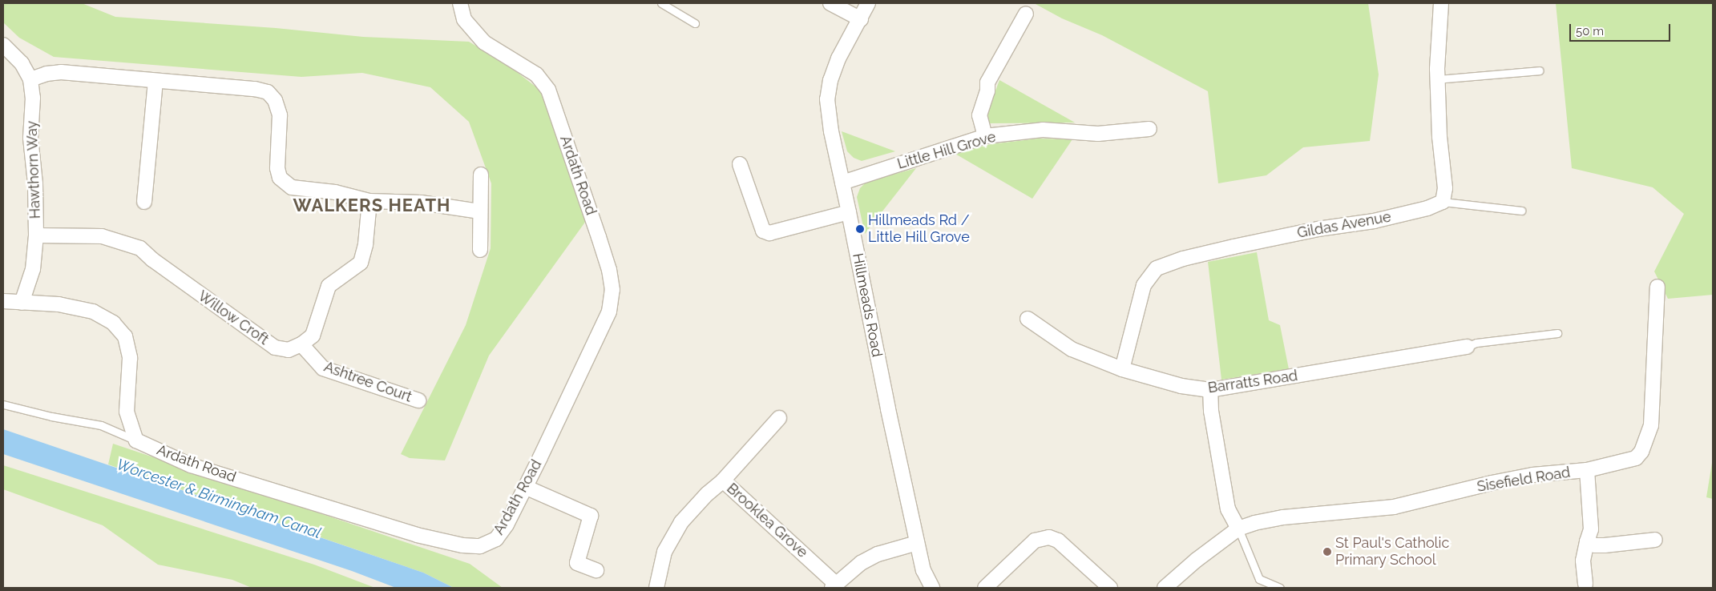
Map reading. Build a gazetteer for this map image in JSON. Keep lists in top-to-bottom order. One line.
{"streets":{"street":["Little Hill Grove","Hawthorn Way","Ardath Road","Gildas Avenue","Hillmeads Road","Willow Croft","Ashtree Court","Barratts Road","Sisefield Road","Brooklea Grove"]},"crossings":[["Little Hill Grove","Hillmeads Road"],["Hawthorn Way","Willow Croft"],["Gildas Avenue","Barratts Road"],["Willow Croft","Ashtree Court"]],"districts":["WALKERS HEATH"],"water":["Worcester & Birmingham Canal"],"places":["Hillmeads Rd / Little Hill Grove","St Paul's Catholic Primary School"],"scale_bar":"50 m"}
